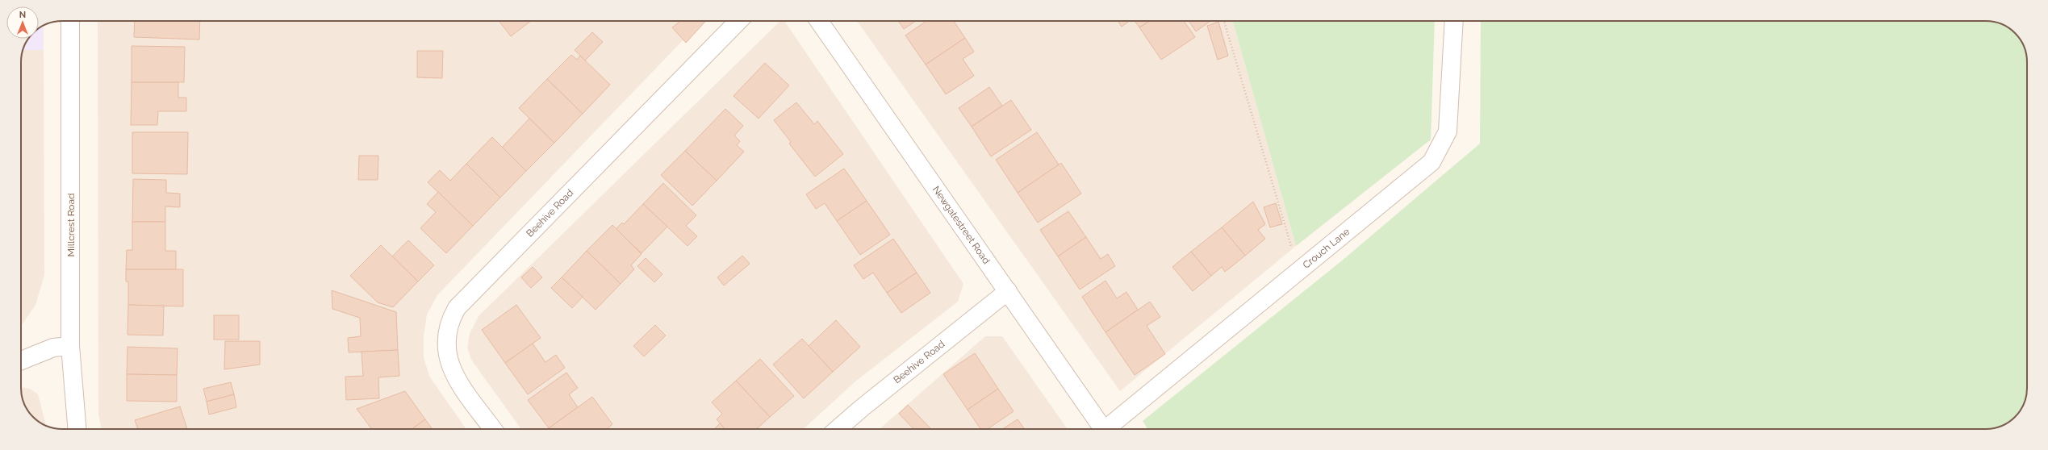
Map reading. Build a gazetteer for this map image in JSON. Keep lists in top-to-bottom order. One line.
{"streets":{"street":["Beehive Road","Millcrest Road","Newgatestreet Road","Crouch Lane"]},"crossings":[["Beehive Road","Newgatestreet Road"]],"north":"top"}
